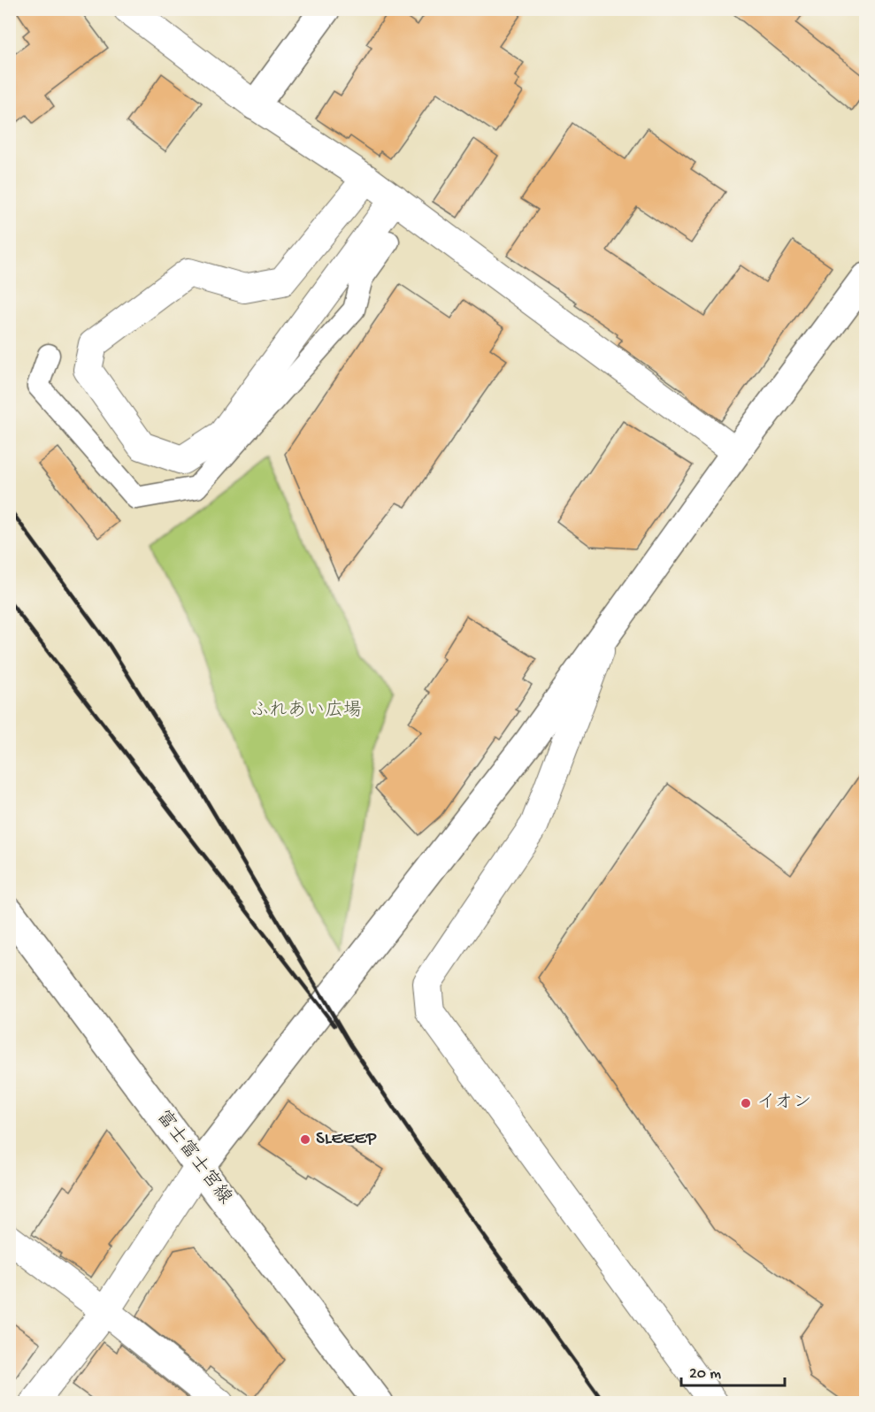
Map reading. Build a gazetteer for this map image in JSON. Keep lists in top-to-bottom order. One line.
{"streets":{"street":["富士富士宮線"]},"parks":["ふれあい広場"],"places":["イオン","SLEEEP"],"scale_bar":"20 m"}
